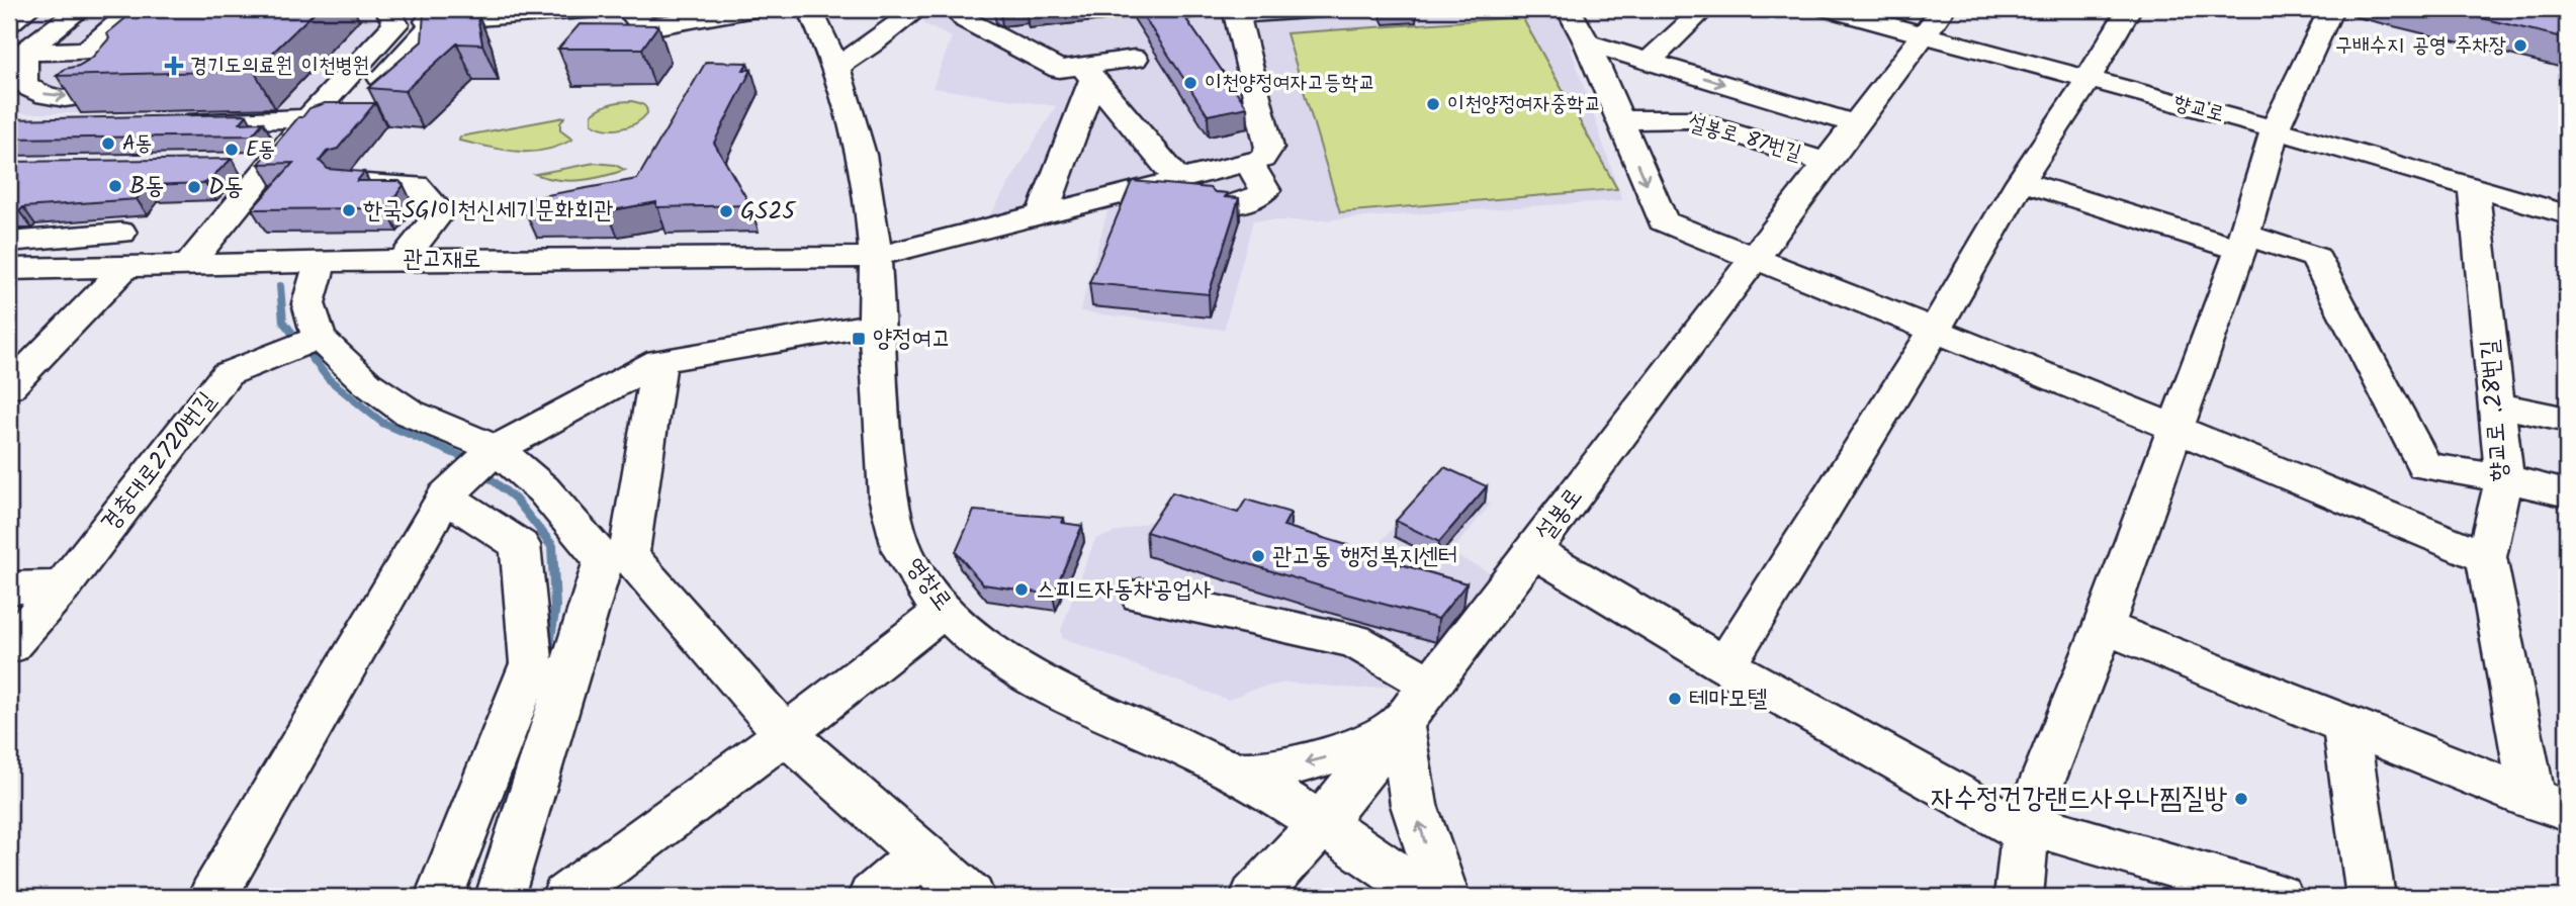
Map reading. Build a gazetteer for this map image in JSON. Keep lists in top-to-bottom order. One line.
{"streets":{"street":["향교로","설봉로 87번길","관고재로","향교로 .28번길","경충대로2720번길","설봉로","영창로"]},"crossings":[["향교로","향교로 .28번길"],["향교로","설봉로"],["설봉로 87번길","설봉로"],["관고재로","영창로"],["설봉로","영창로"]],"places":{"other":["구배수지 공영 주차장","이천양정여자고등학교","이천양정여자중학교","A동","E동","B동","D동","한국SGI이천신세기문화회관","GS25","관고동 행정복지센터","스피드자동차공업사","테마모텔","자수정건강랜드사우나찜질방"],"health":["경기도의료원 이천병원"],"transit":["양정여고"]}}
